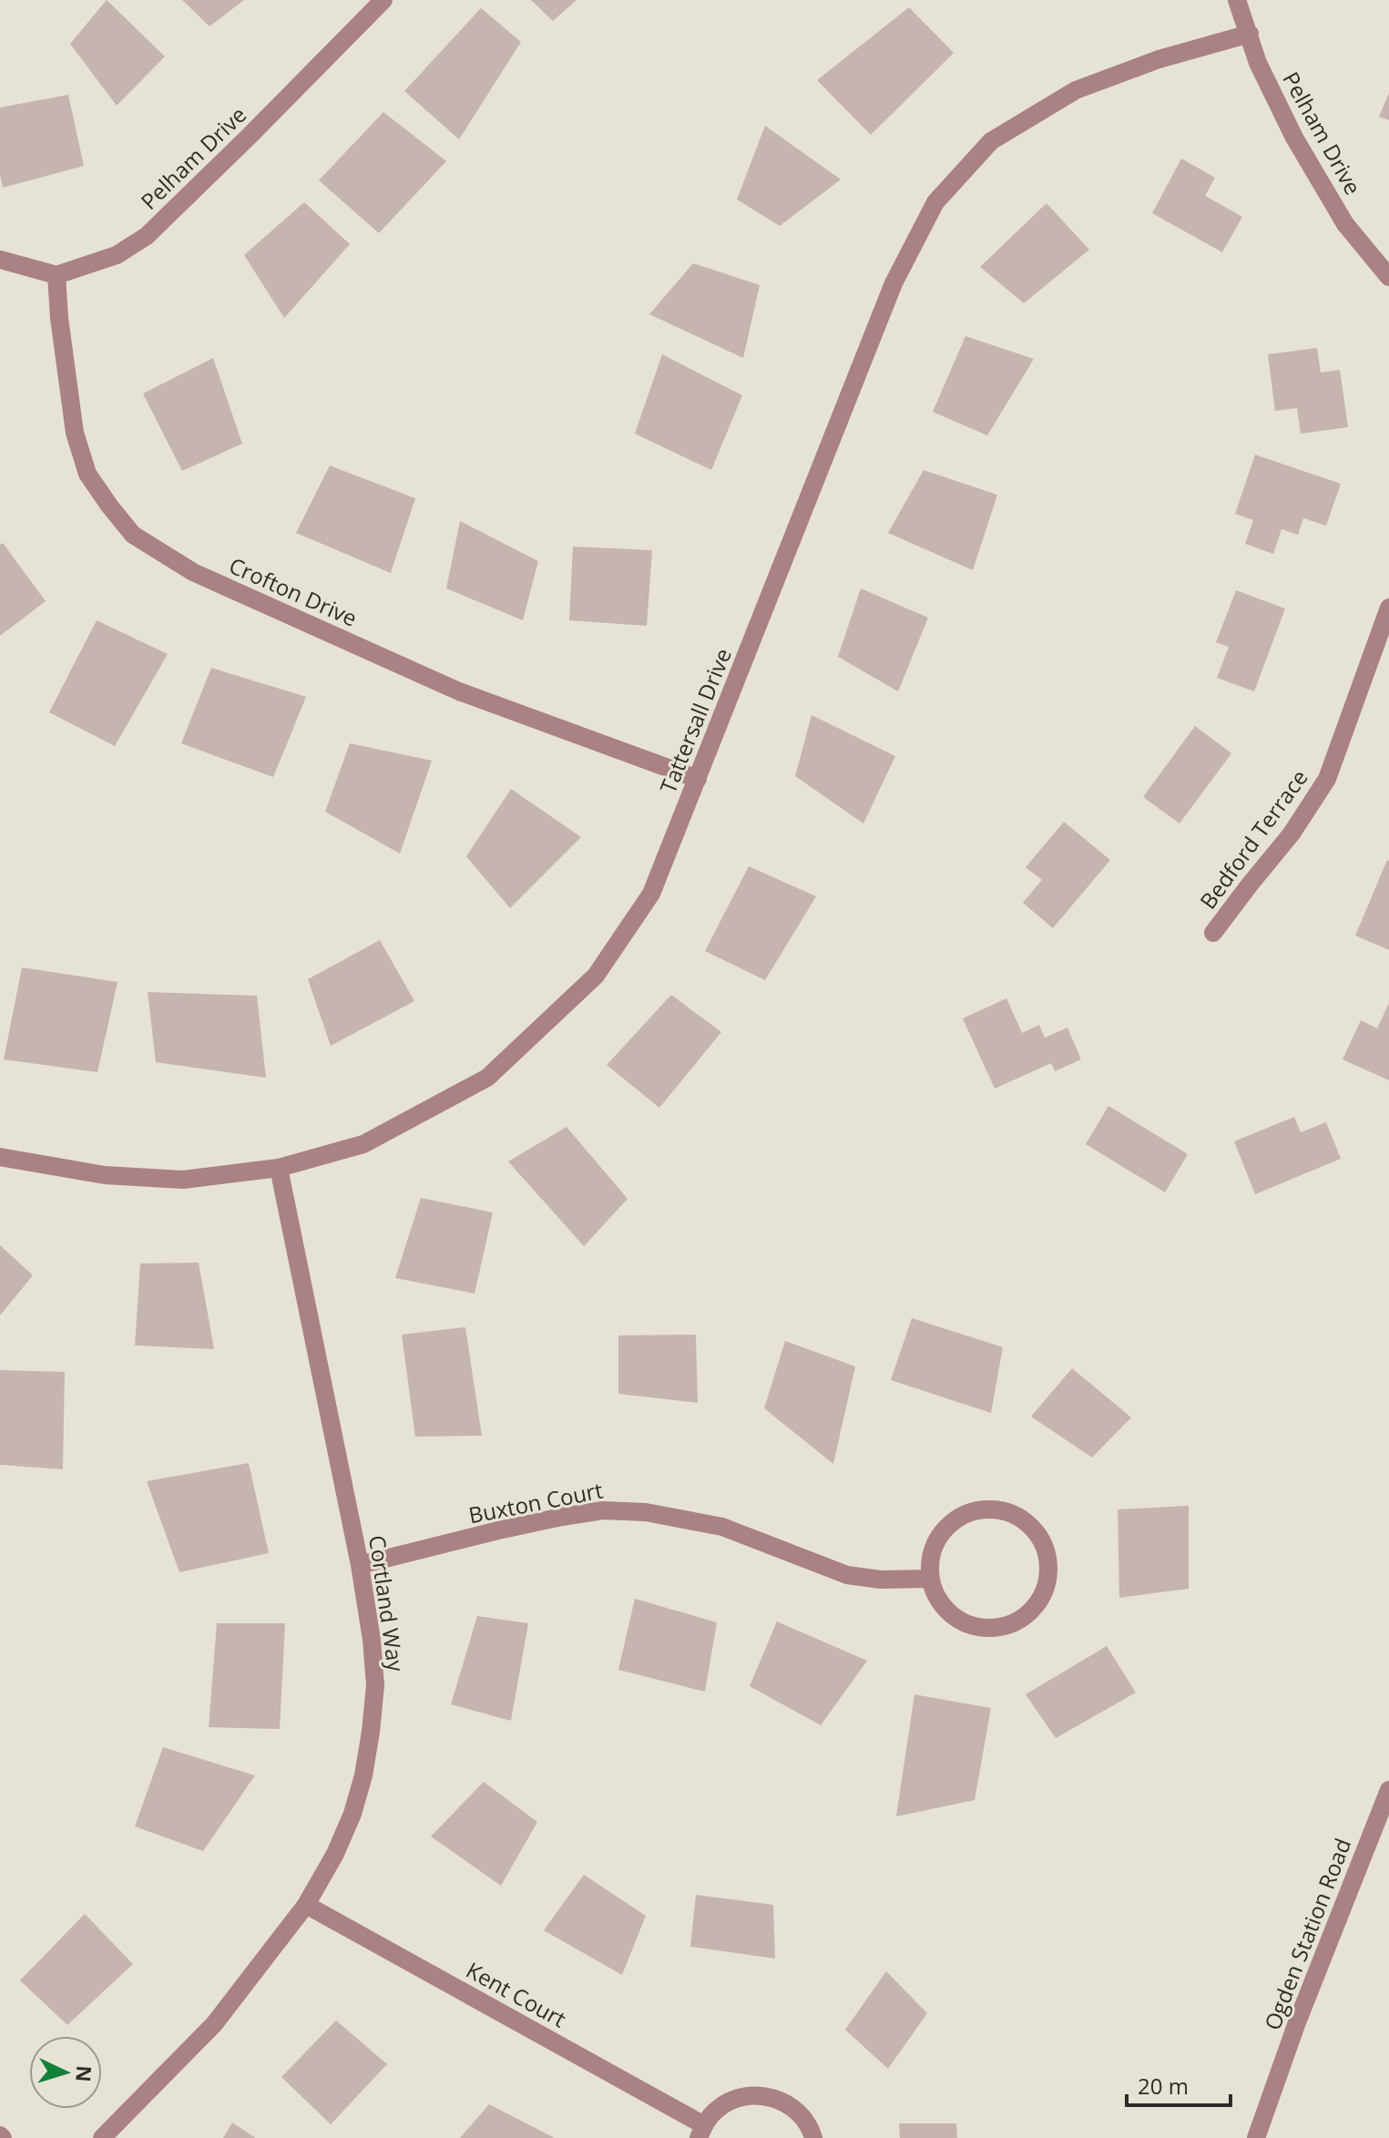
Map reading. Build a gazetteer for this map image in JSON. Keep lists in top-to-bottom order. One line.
{"streets":{"street":["Pelham Drive","Crofton Drive","Tattersall Drive","Bedford Terrace","Buxton Court","Cortland Way","Ogden Station Road","Kent Court"]},"crossings":[["Pelham Drive","Crofton Drive"],["Pelham Drive","Tattersall Drive"],["Crofton Drive","Tattersall Drive"],["Tattersall Drive","Cortland Way"],["Buxton Court","Cortland Way"],["Cortland Way","Kent Court"]],"scale_bar":"20 m","north":"right"}
